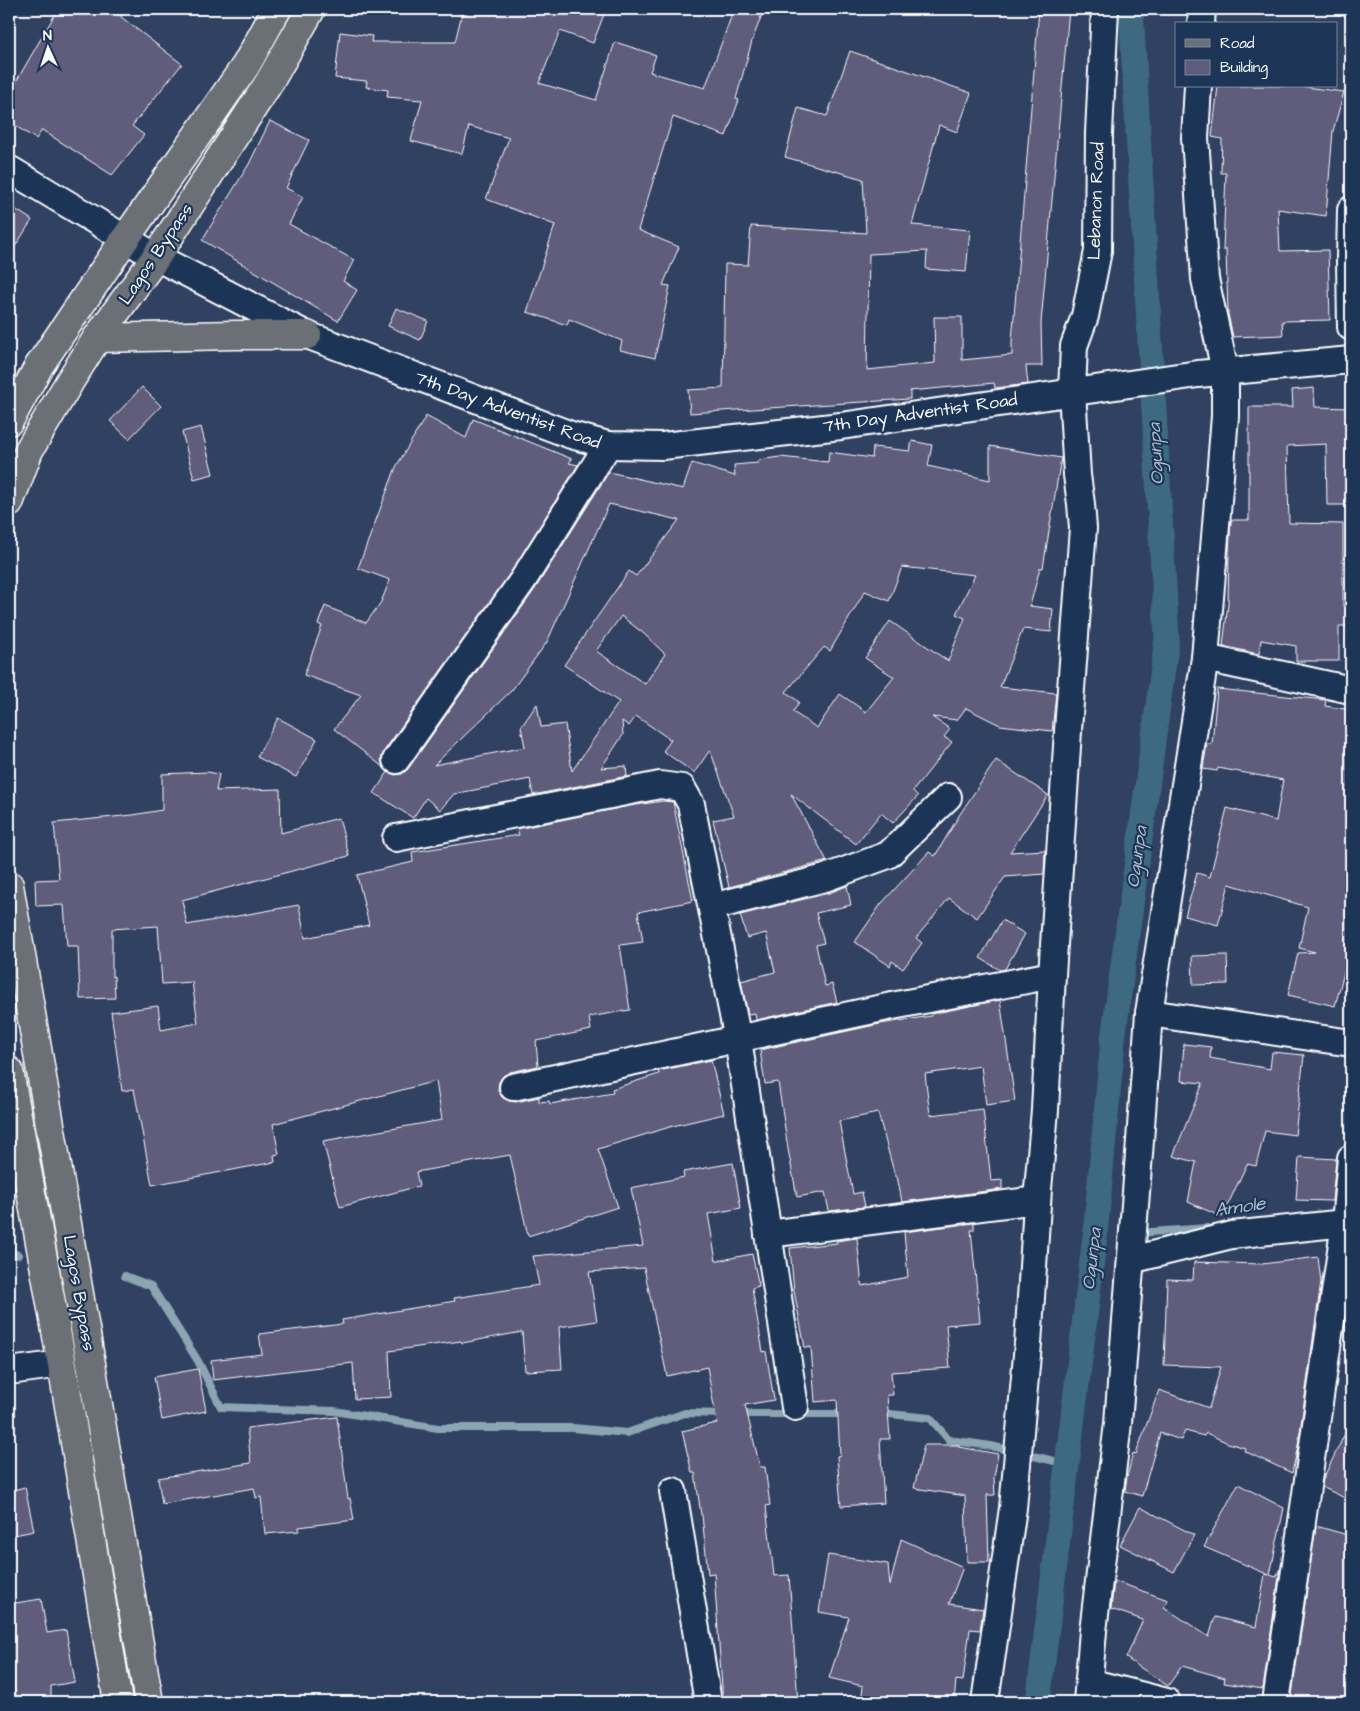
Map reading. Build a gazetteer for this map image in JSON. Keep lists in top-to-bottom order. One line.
{"streets":{"main road":["Lagos Bypass"],"street":["Lebanon Road","7th Day Adventist Road"]},"crossings":[["Lebanon Road","7th Day Adventist Road"],["Lagos Bypass","7th Day Adventist Road"]],"water":["Ogunpa","Amole"],"legend":["Road","Building"],"north":"top"}
